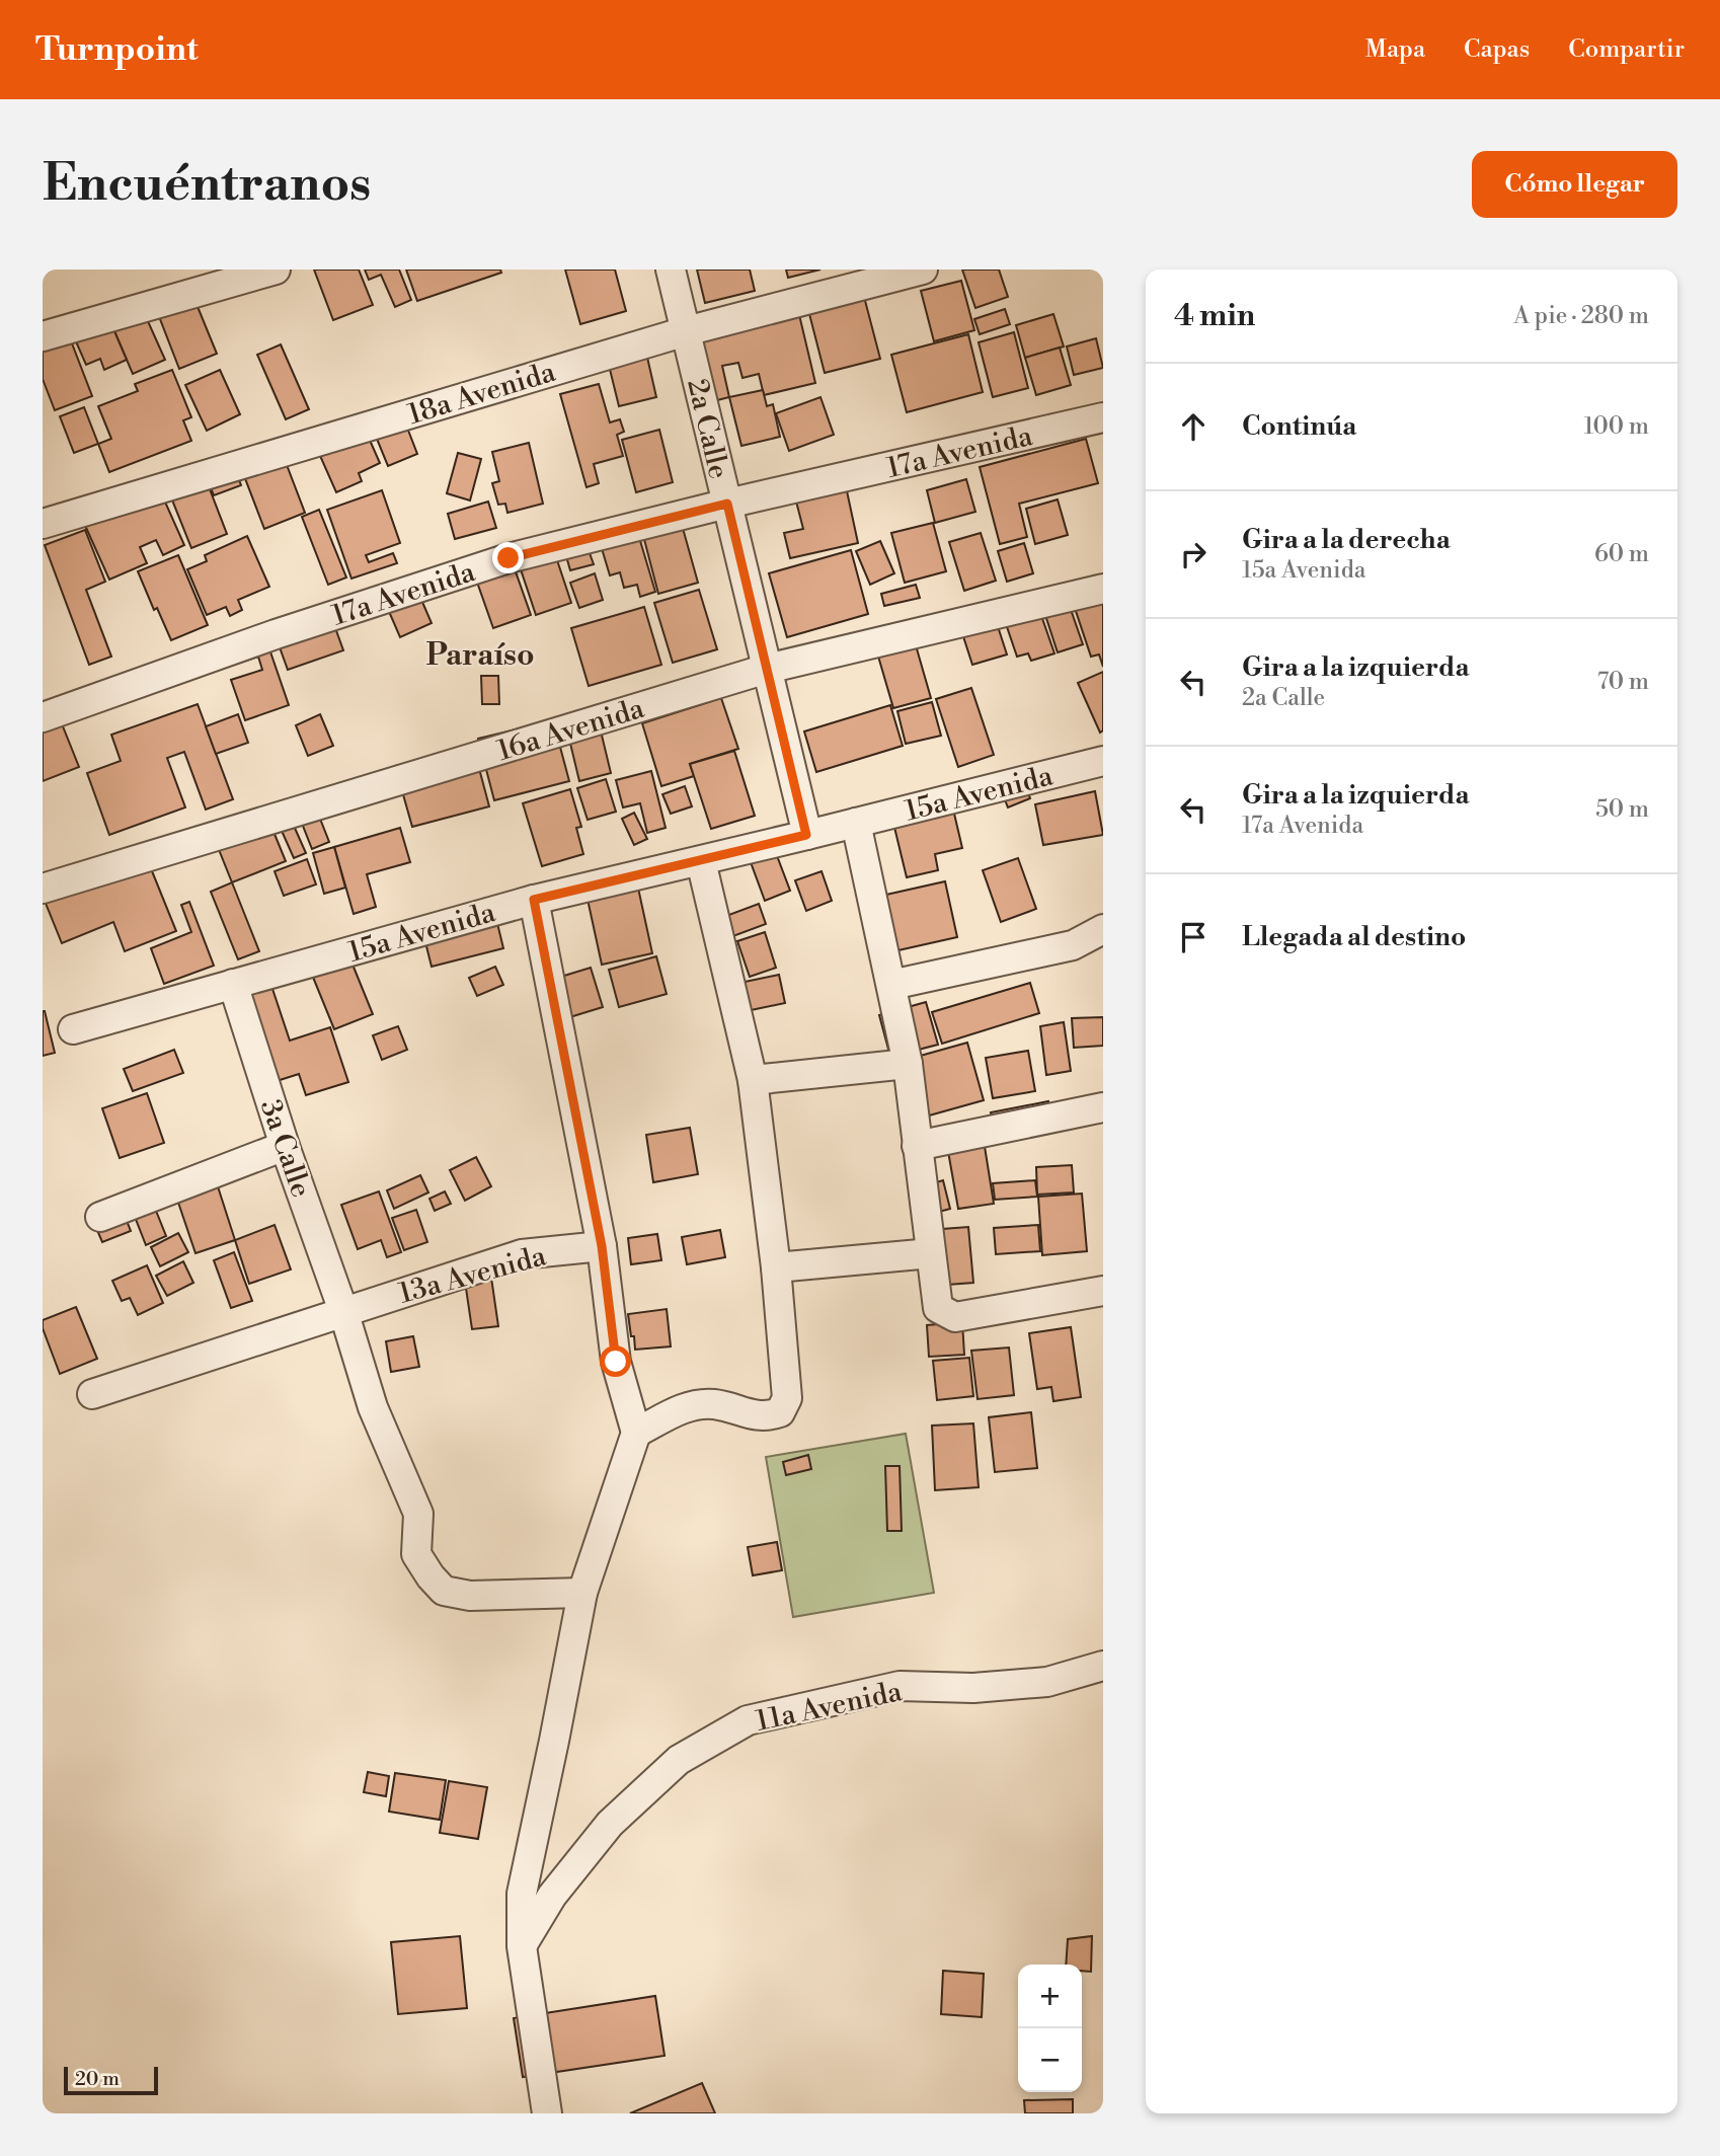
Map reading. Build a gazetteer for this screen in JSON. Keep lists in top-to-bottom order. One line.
{"streets":{"street":["18a Avenida","2a Calle","17a Avenida","16a Avenida","15a Avenida","3a Calle","13a Avenida","11a Avenida"]},"crossings":[["18a Avenida","2a Calle"],["2a Calle","17a Avenida"],["2a Calle","16a Avenida"],["2a Calle","15a Avenida"],["15a Avenida","3a Calle"],["3a Calle","13a Avenida"]],"districts":["Paraíso"],"scale_bar":"20 m","page":{"header":"Turnpoint","nav":["Mapa","Capas","Compartir"],"buttons":"Cómo llegar","title":"Encuéntranos","heading":["4 min","A pie · 280 m"],"list":[["Continúa","100 m"],["Gira a la derecha","15a Avenida","60 m"],["Gira a la izquierda","2a Calle","70 m"],["Gira a la izquierda","17a Avenida","50 m"],"Llegada al destino"],"map_buttons":["+","−"],"scale":"20 m"}}
